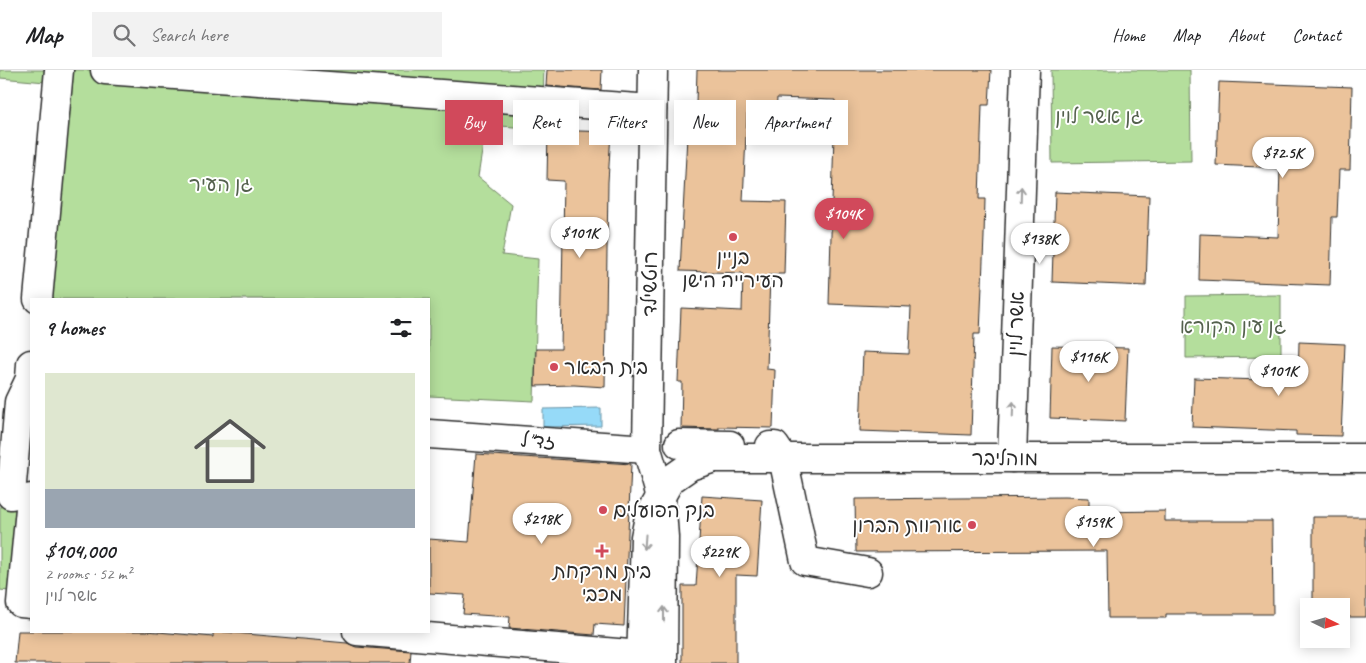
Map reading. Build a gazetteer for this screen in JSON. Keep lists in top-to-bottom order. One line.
{"streets":{"street":["רוטשילד","אשר לוין","זד\"ל","מוהליבר"]},"crossings":[["רוטשילד","זד\"ל"],["רוטשילד","מוהליבר"],["אשר לוין","מוהליבר"]],"one_way":["אשר לוין"],"parks":["גן אשר לוין","גן העיר","גן עין הקורא"],"places":{"other":["בניין העירייה הישן","בית הבאר","בנק הפועלים","אורוות הברון"],"health":["בית מרקחת מכבי"]},"north":"right","page":{"header":"Map","search":"Search here","nav":["Home","Map","About","Contact"],"chip":["Buy","Rent","Filters","New","Apartment"],"price":["$72.5K","$104K","$101K","$138K","$116K","$101K","$218K","$159K","$229K"],"heading":"9 homes","list":[{"name":"$104,000","note":"2 rooms · 52 m² · אשר לוין"}]}}
